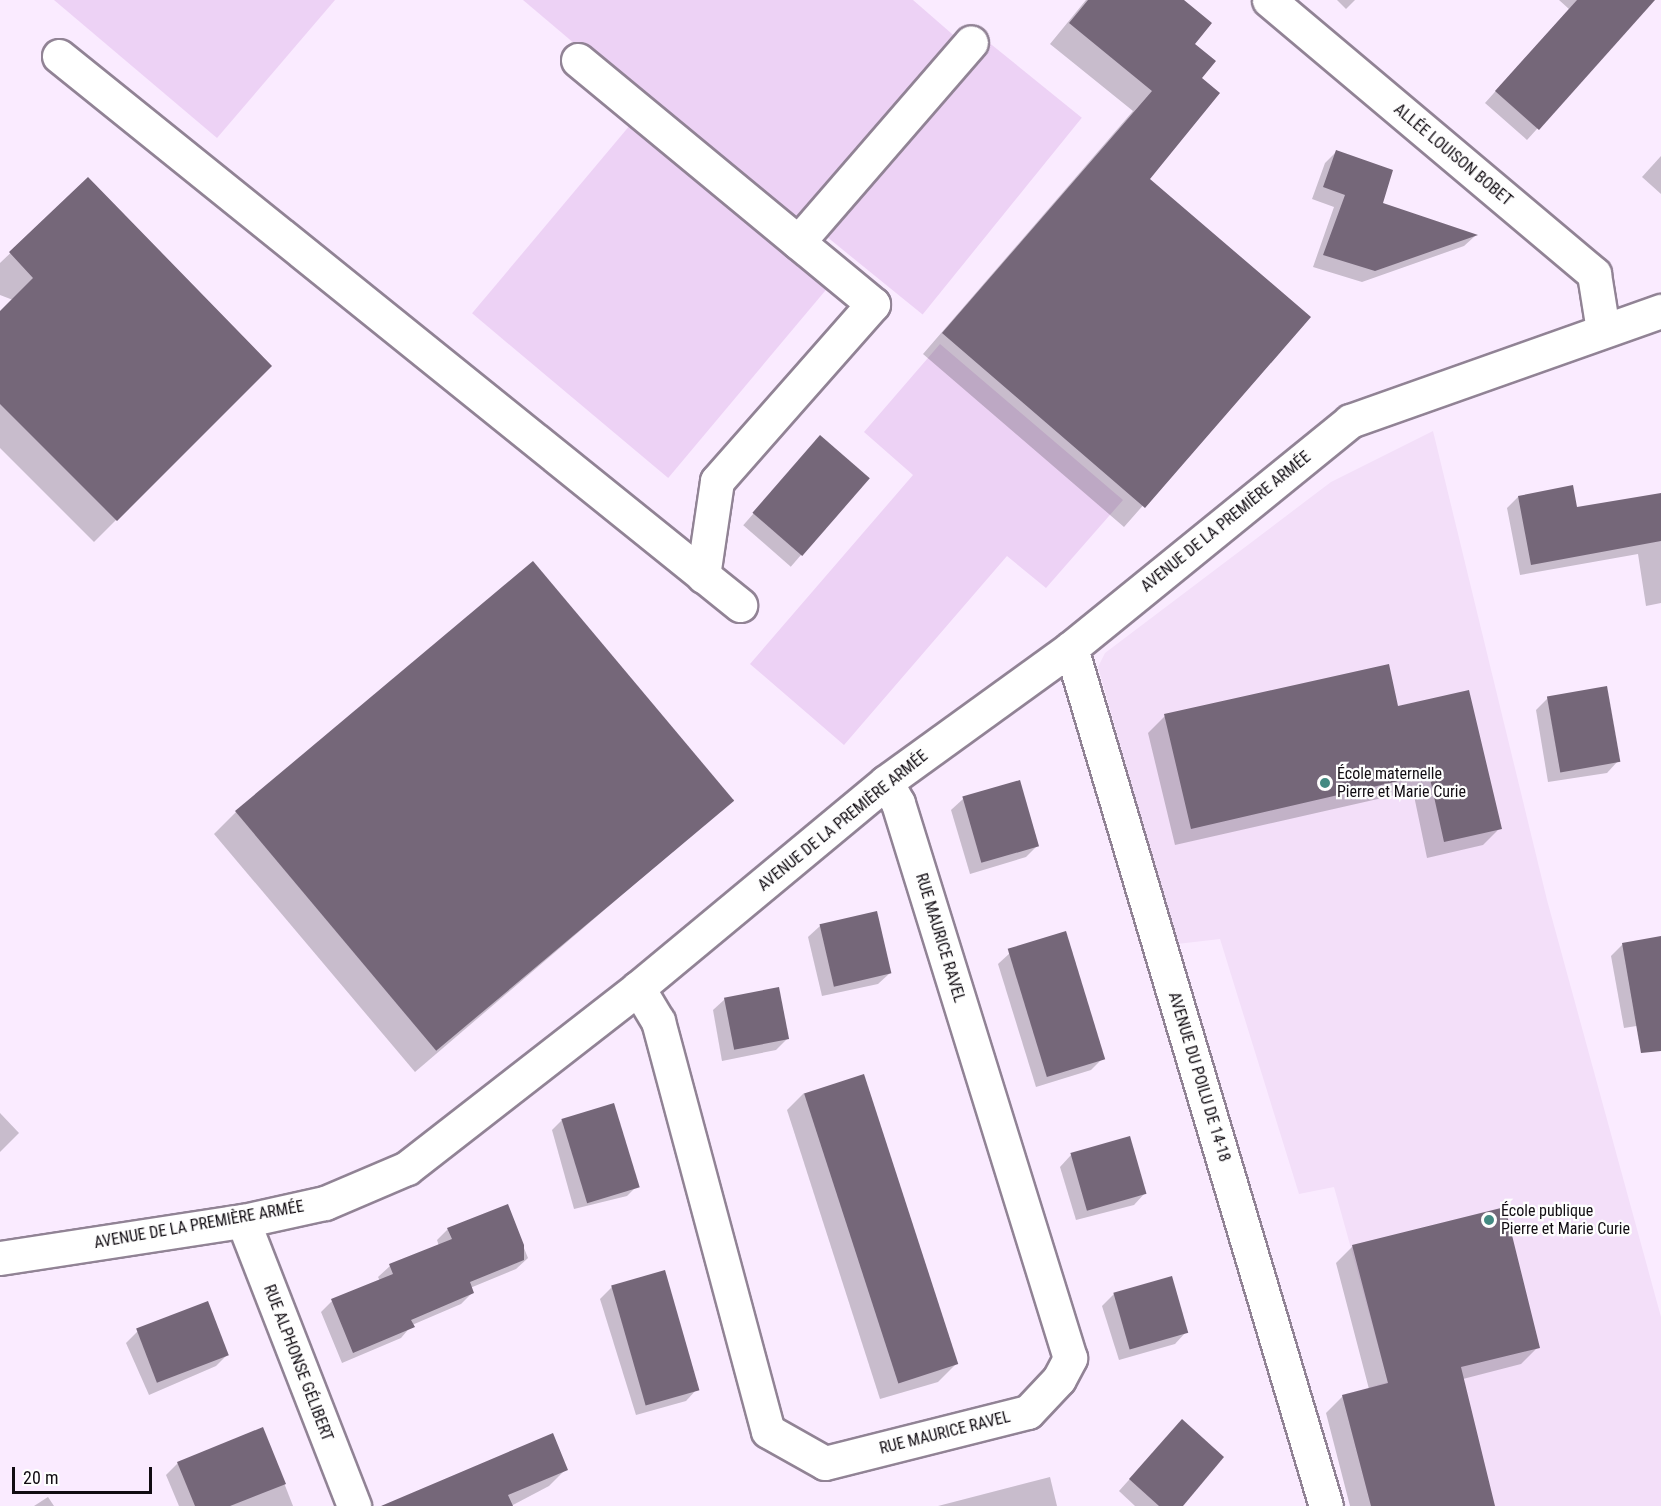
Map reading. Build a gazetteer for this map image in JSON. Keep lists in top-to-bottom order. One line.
{"streets":{"street":["ALLÉE LOUISON BOBET","AVENUE DE LA PREMIÈRE ARMÉE","RUE MAURICE RAVEL","AVENUE DU POILU DE 14-18","RUE ALPHONSE GÉLIBERT"]},"crossings":[["ALLÉE LOUISON BOBET","AVENUE DE LA PREMIÈRE ARMÉE"],["AVENUE DE LA PREMIÈRE ARMÉE","RUE MAURICE RAVEL"],["AVENUE DE LA PREMIÈRE ARMÉE","AVENUE DU POILU DE 14-18"],["AVENUE DE LA PREMIÈRE ARMÉE","RUE ALPHONSE GÉLIBERT"]],"places":["École maternelle Pierre et Marie Curie","École publique Pierre et Marie Curie"],"scale_bar":"20 m"}
